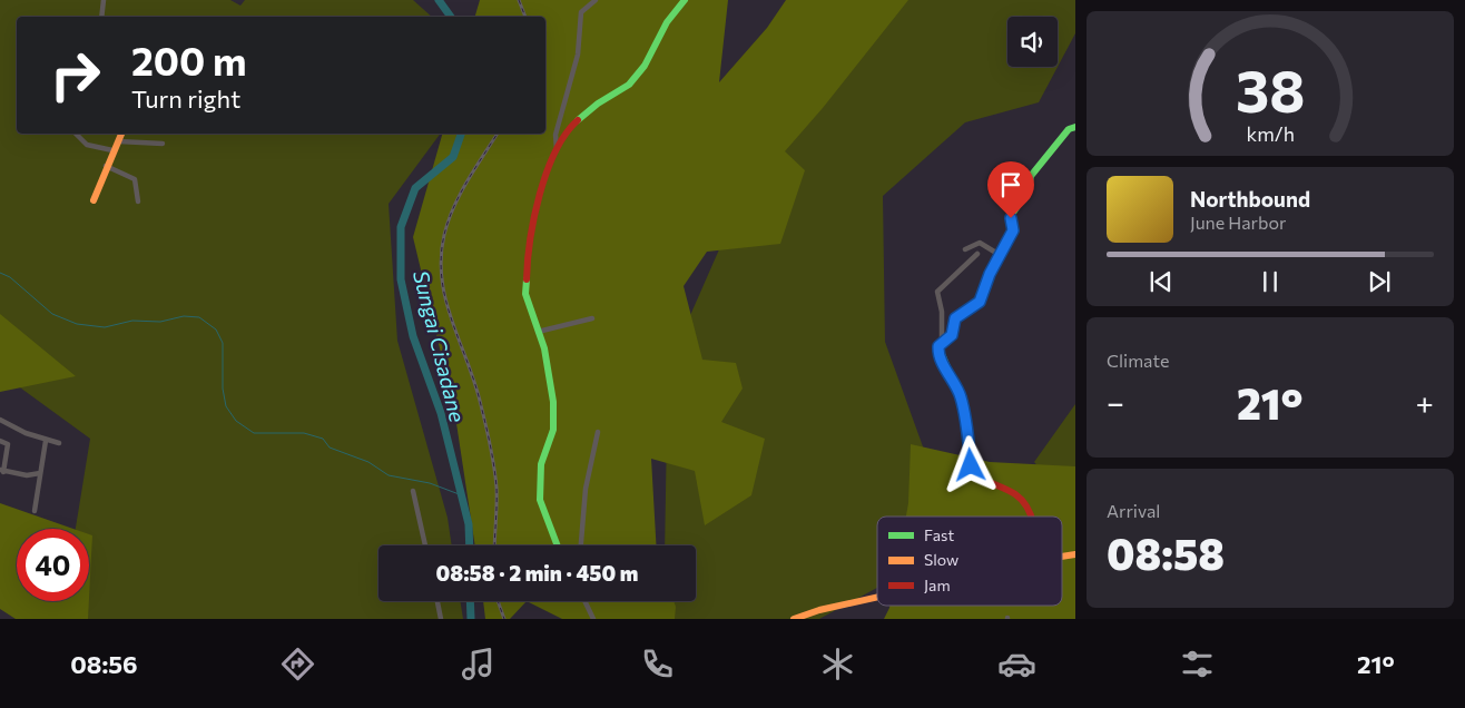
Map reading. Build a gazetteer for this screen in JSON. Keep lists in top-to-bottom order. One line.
{"water":["Sungai Cisadane"],"legend":["Fast","Slow","Jam"],"page":{"turn":["200 m","Turn right"],"song":["Northbound","June Harbor"],"tile":["Climate",["Arrival","08:58"]],"heat":["−","21°","+"],"limit":"40","trip":"08:58 · 2 min · 450 m","tabs":["08:56","21°"],"gauge":["38","km/h"]}}
